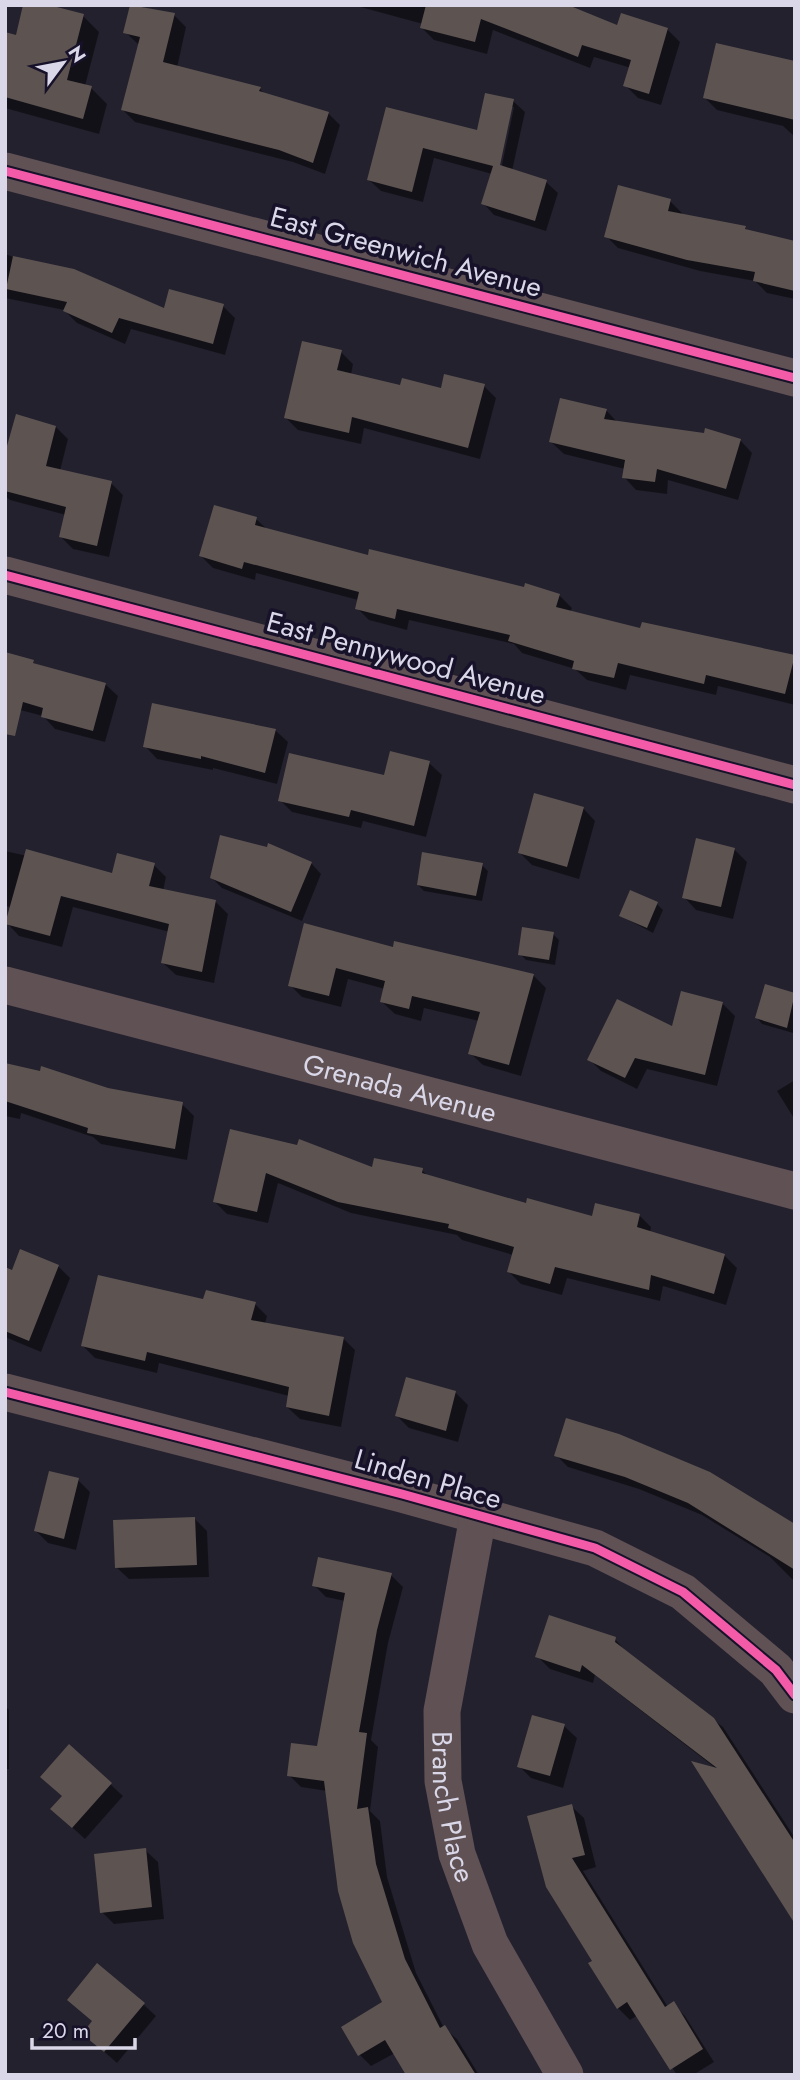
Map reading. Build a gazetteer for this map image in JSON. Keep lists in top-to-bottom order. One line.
{"streets":{"street":["East Greenwich Avenue","East Pennywood Avenue","Grenada Avenue","Linden Place","Branch Place"]},"crossings":[["Linden Place","Branch Place"]],"scale_bar":"20 m","north":"top right"}
